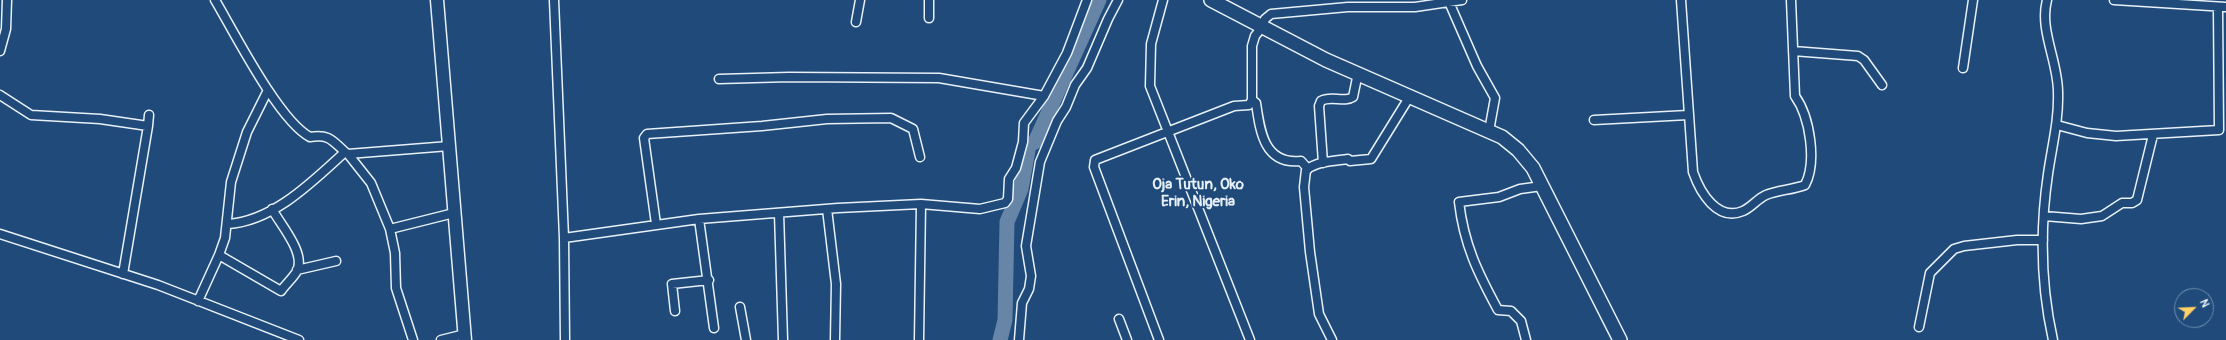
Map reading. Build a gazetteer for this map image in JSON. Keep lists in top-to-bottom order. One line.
{"districts":["Oja Tutun, Oko Erin, Nigeria"],"north":"top right"}
